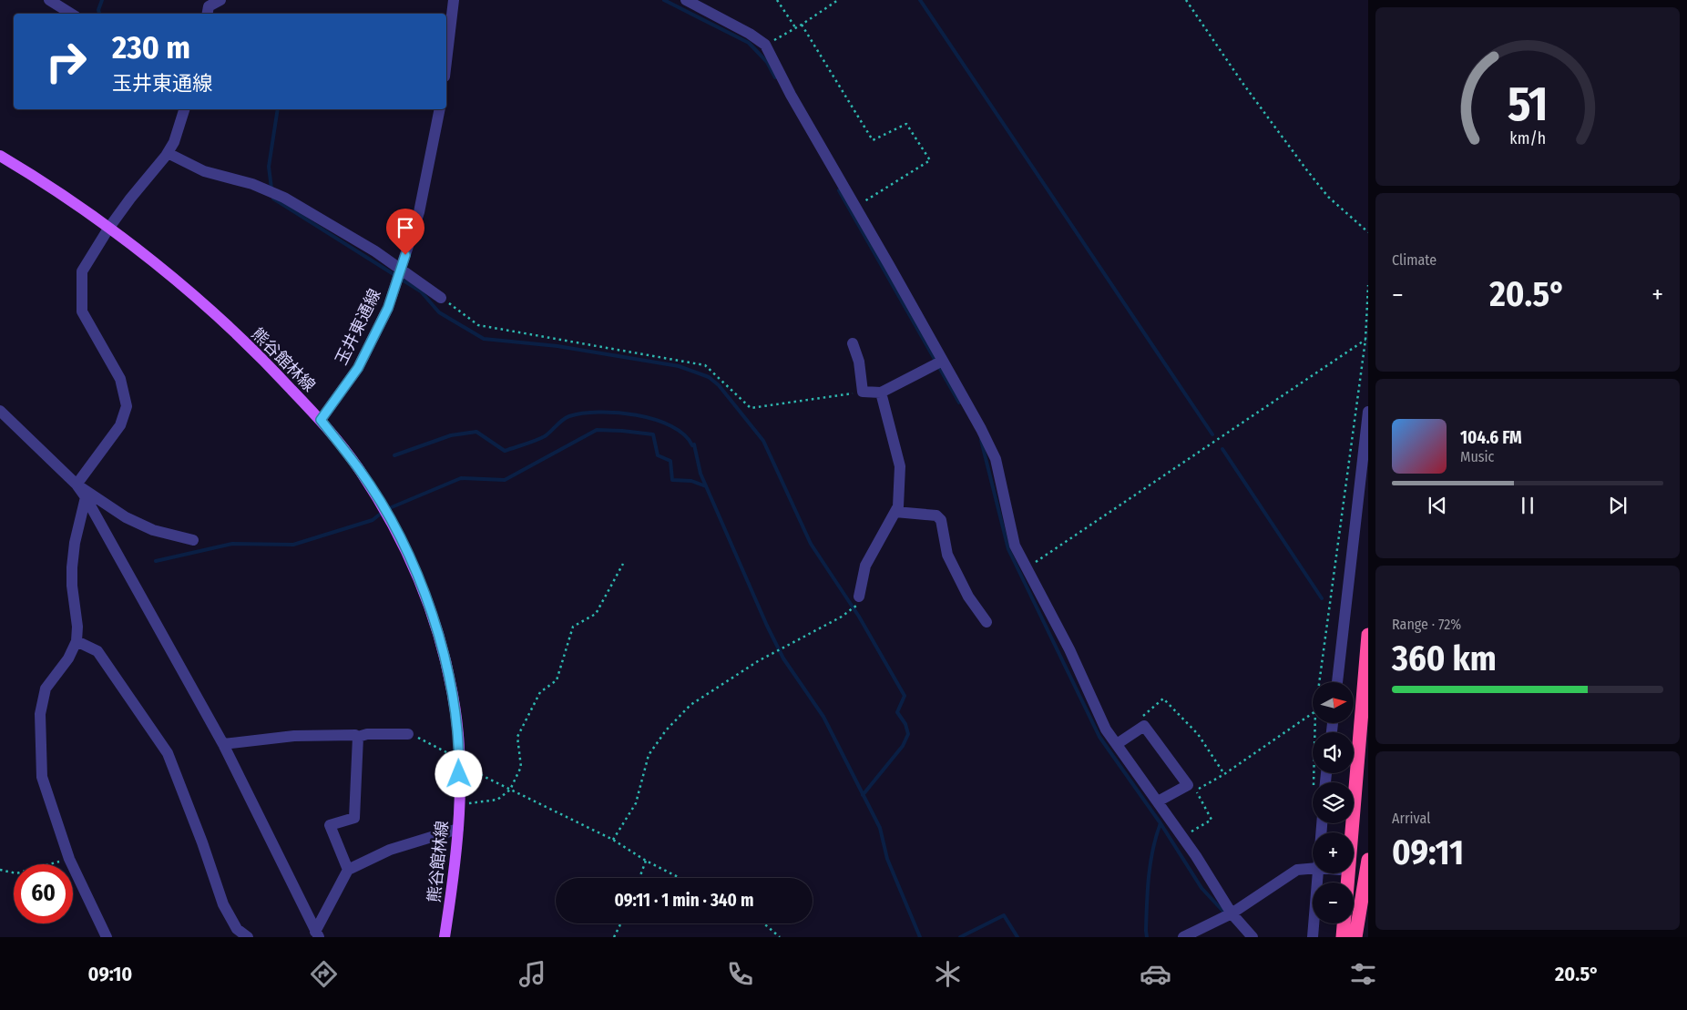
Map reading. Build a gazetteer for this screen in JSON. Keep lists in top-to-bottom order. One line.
{"streets":{"main road":["熊谷館林線"],"street":["玉井東通線"]},"crossings":[["玉井東通線","熊谷館林線"]],"north":"right","page":{"turn":["230 m","玉井東通線"],"tile":["Climate",["Range · 72%","360 km"],["Arrival","09:11"]],"heat":["−","20.5°","+"],"song":["104.6 FM","Music"],"map_buttons":["+","−"],"limit":"60","trip":"09:11 · 1 min · 340 m","tabs":["09:10","20.5°"],"gauge":["51","km/h"]}}
